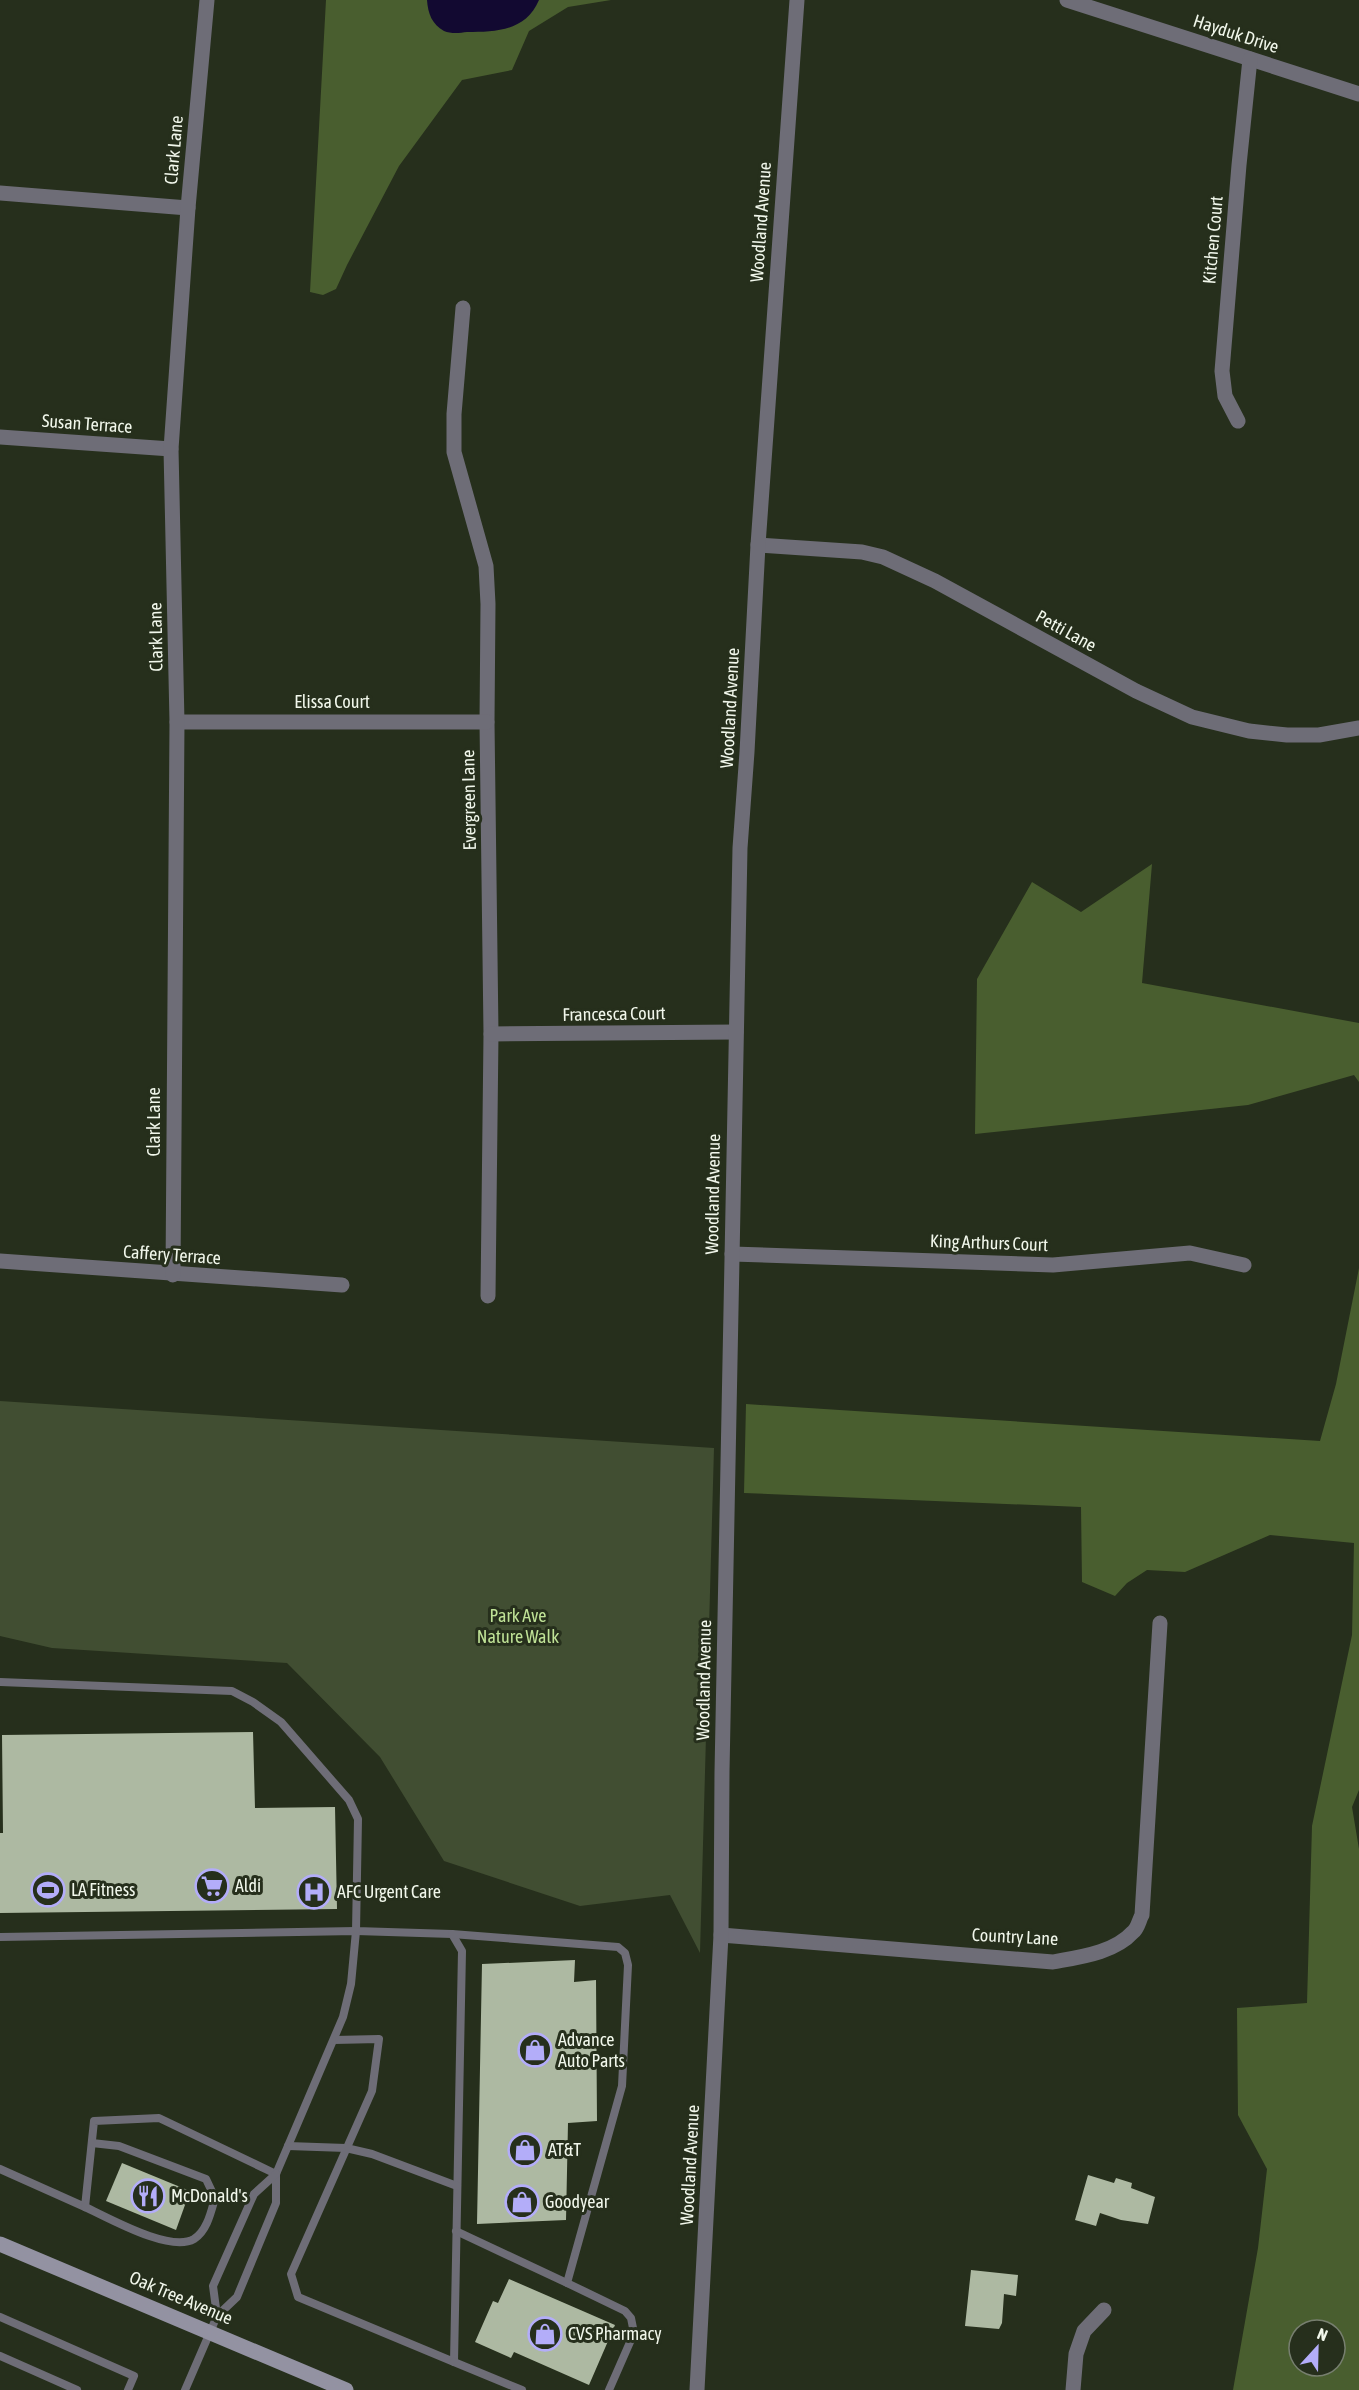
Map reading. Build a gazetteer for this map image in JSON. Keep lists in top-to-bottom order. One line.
{"streets":{"main road":["Oak Tree Avenue"],"street":["Hayduk Drive","Clark Lane","Woodland Avenue","Kitchen Court","Susan Terrace","Petti Lane","Elissa Court","Evergreen Lane","Francesca Court","King Arthurs Court","Caffery Terrace","Country Lane"]},"crossings":[["Hayduk Drive","Kitchen Court"],["Clark Lane","Susan Terrace"],["Clark Lane","Elissa Court"],["Clark Lane","Caffery Terrace"],["Woodland Avenue","Petti Lane"],["Woodland Avenue","Francesca Court"],["Woodland Avenue","King Arthurs Court"],["Woodland Avenue","Country Lane"],["Elissa Court","Evergreen Lane"],["Evergreen Lane","Francesca Court"]],"parks":["Park Ave Nature Walk"],"places":{"supermarket":["Aldi"],"sports":["LA Fitness"],"hospital":["AFC Urgent Care"],"shop":["Advance Auto Parts","AT&T","Goodyear","CVS Pharmacy"],"restaurant":["McDonald's"]},"north":"top"}
